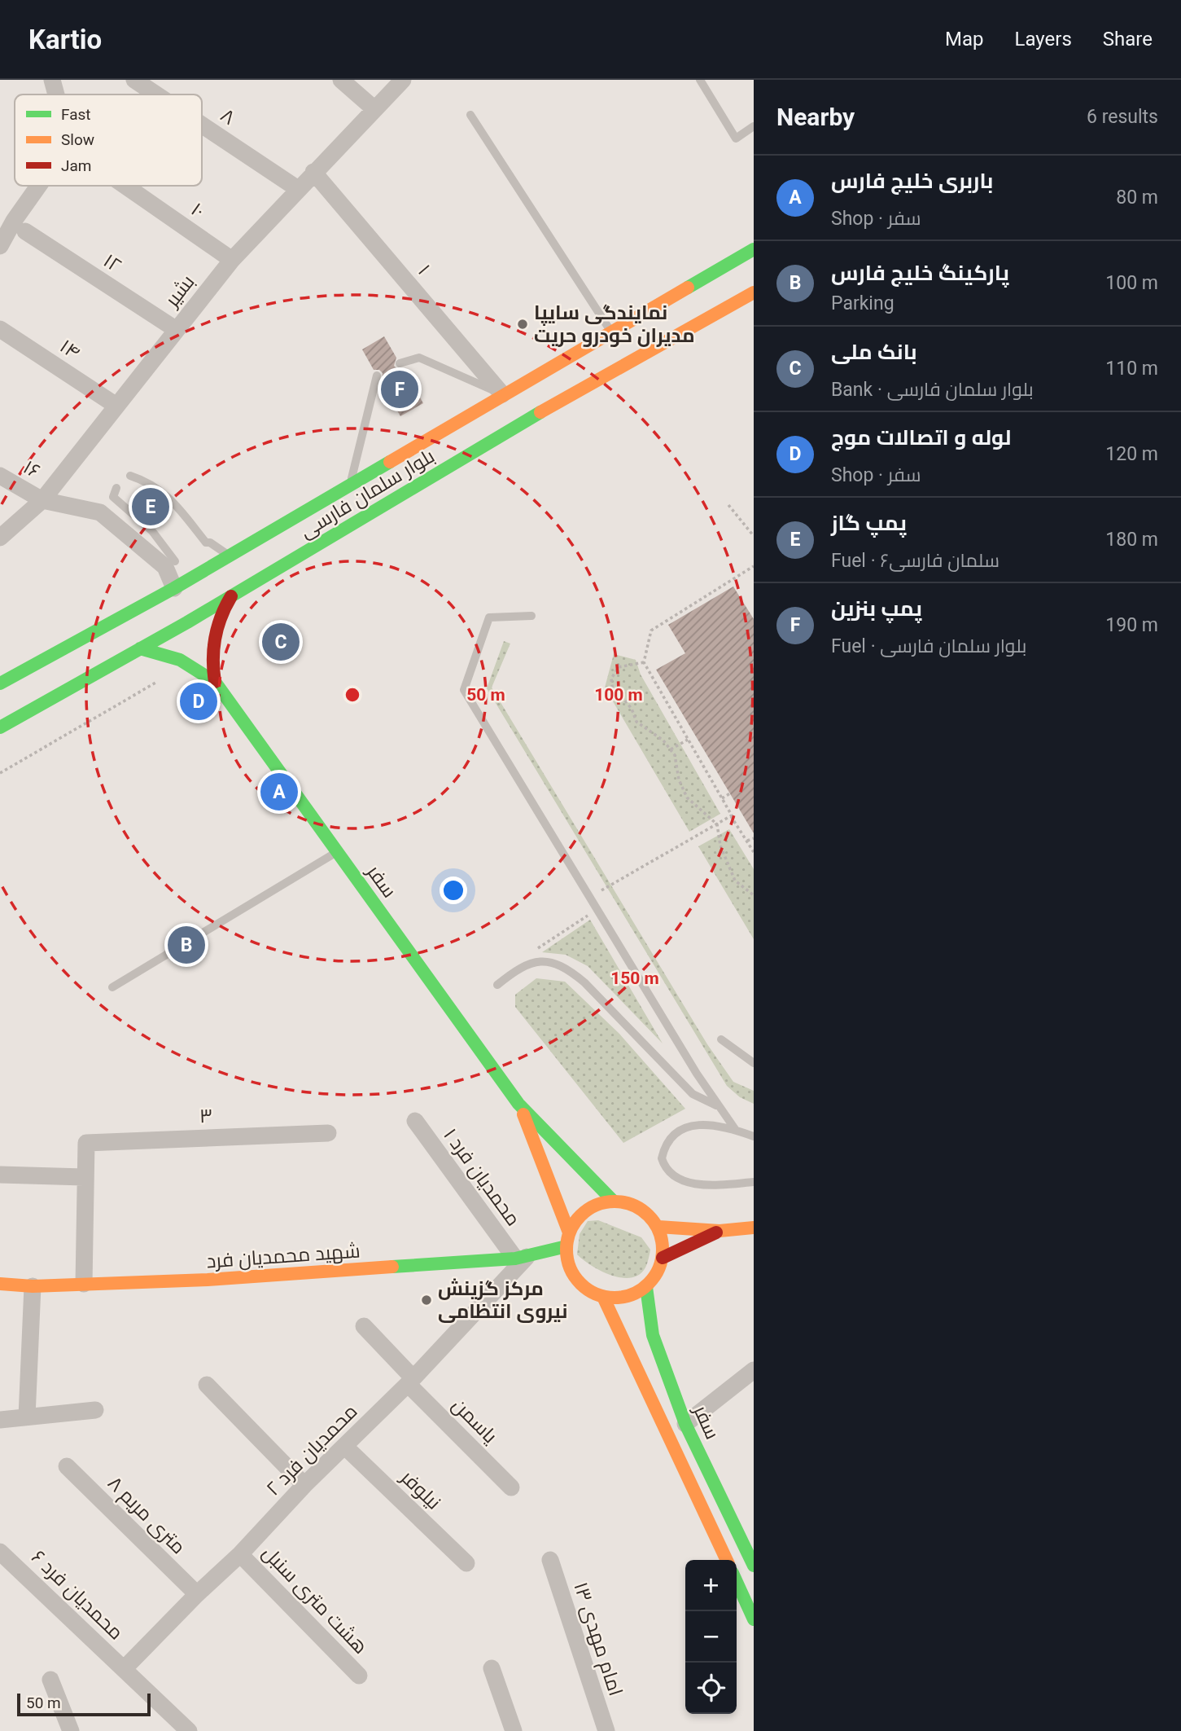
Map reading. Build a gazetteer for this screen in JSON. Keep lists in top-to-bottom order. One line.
{"streets":{"main road":["بلوار سلمان فارسی","سفر","شهید محمدیان فرد"],"street":["۸","۱۰","۱۲","۱","بشیر","۱۴","۱۶","۳","۱ محمدیان فرد","یاسمن","۲ محمدیان فرد","نیلوفر","۸ متری مریم","۶ محمدیان فرد","هشت متری سنبل","۱۳ امام مهدی"]},"crossings":[["۸","بشیر"],["۱۰","بشیر"],["۱۲","بشیر"],["۱","بشیر"],["۱","بلوار سلمان فارسی"],["بشیر","۱۴"],["بشیر","۱۶"],["۱۶","بلوار سلمان فارسی"],["بلوار سلمان فارسی","سفر"],["سفر","شهید محمدیان فرد"],["۱ محمدیان فرد","شهید محمدیان فرد"],["۱ محمدیان فرد","۲ محمدیان فرد"],["شهید محمدیان فرد","۲ محمدیان فرد"],["یاسمن","۲ محمدیان فرد"],["۲ محمدیان فرد","نیلوفر"],["۲ محمدیان فرد","۸ متری مریم"],["۲ محمدیان فرد","۶ محمدیان فرد"],["۲ محمدیان فرد","هشت متری سنبل"]],"places":["نمایندگی سایپا مدیران خودرو حریت","مرکز گزینش نیروی انتظامی"],"legend":["Fast","Slow","Jam"],"scale_bar":"50 m","page":{"header":"Kartio","nav":["Map","Layers","Share"],"heading":["Nearby","6 results"],"list":[{"mark":"A","name":"باربری خلیج فارس","note":"Shop · سفر","value":"80 m"},{"mark":"B","name":"پارکینگ خلیج فارس","note":"Parking","value":"100 m"},{"mark":"C","name":"بانک ملی","note":"Bank · بلوار سلمان فارسی","value":"110 m"},{"mark":"D","name":"لوله و اتصالات موج","note":"Shop · سفر","value":"120 m"},{"mark":"E","name":"پمپ گاز","note":"Fuel · سلمان فارسی۶","value":"180 m"},{"mark":"F","name":"پمپ بنزین","note":"Fuel · بلوار سلمان فارسی","value":"190 m"}],"pins":["F","E","C","D","A","B"],"map_buttons":["+","−"],"scale":"50 m"},"rings":["50 m","100 m","150 m"]}
